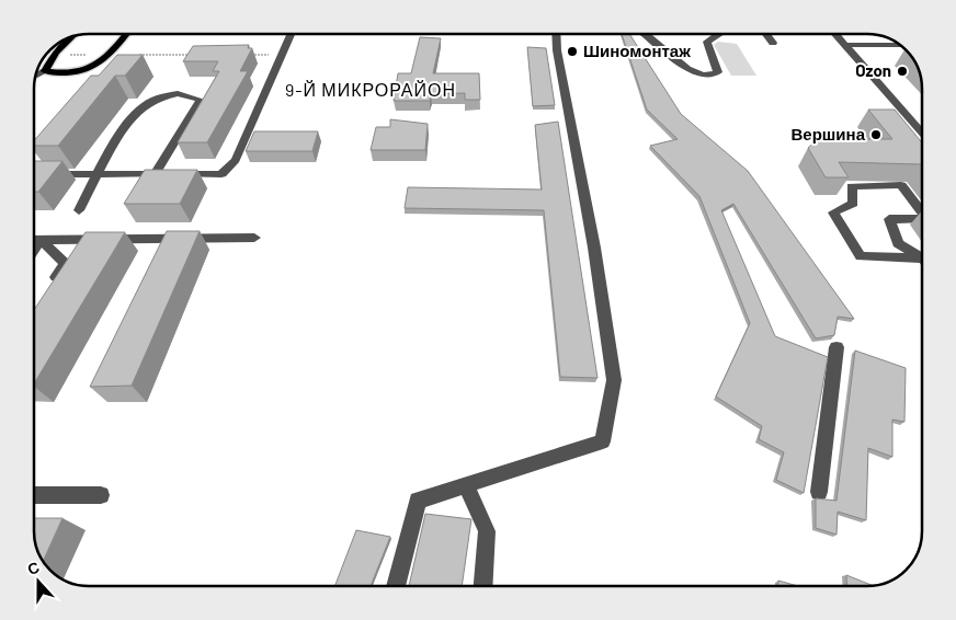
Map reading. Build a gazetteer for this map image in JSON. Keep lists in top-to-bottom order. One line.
{"districts":["9-Й МИКРОРАЙОН"],"places":["Шиномонтаж","Ozon","Вершина"],"north":"top"}
